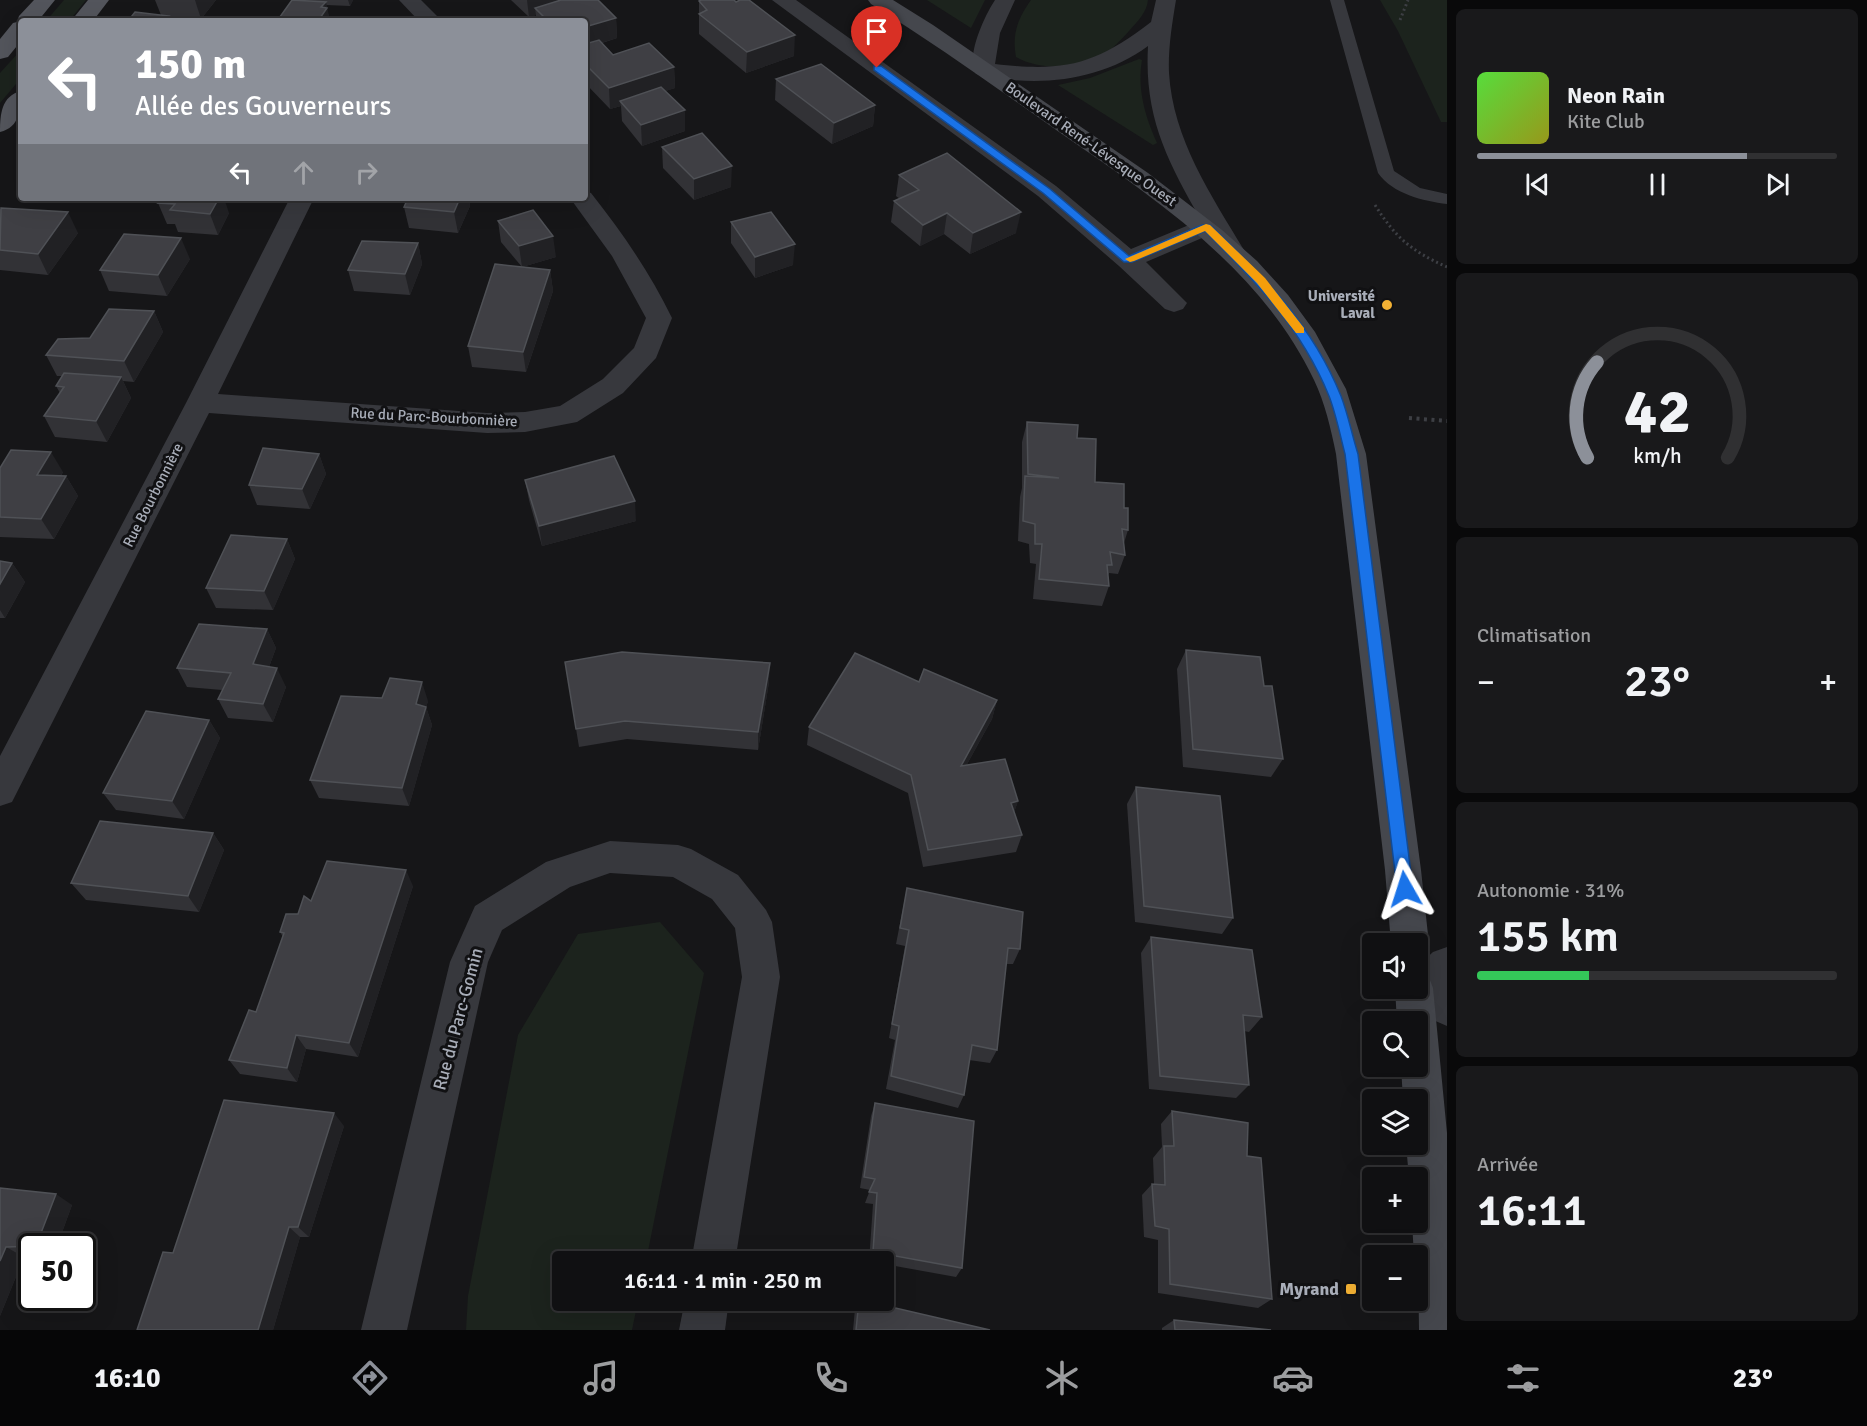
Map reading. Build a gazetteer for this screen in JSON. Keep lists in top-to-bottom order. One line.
{"streets":{"main road":["Boulevard René-Lévesque Ouest"],"street":["Rue du Parc-Bourbonnière","Rue Bourbonnière","Rue du Parc-Gomin"]},"crossings":[["Rue du Parc-Bourbonnière","Rue Bourbonnière"]],"places":{"other":["Université Laval"],"transit":["Myrand"]},"page":{"turn":["150 m","Allée des Gouverneurs"],"song":["Neon Rain","Kite Club"],"tile":["Climatisation",["Autonomie · 31%","155 km"],["Arrivée","16:11"]],"heat":["−","23°","+"],"map_buttons":["+","−"],"limit":"50","trip":"16:11 · 1 min · 250 m","tabs":["16:10","23°"],"gauge":["42","km/h"]}}
